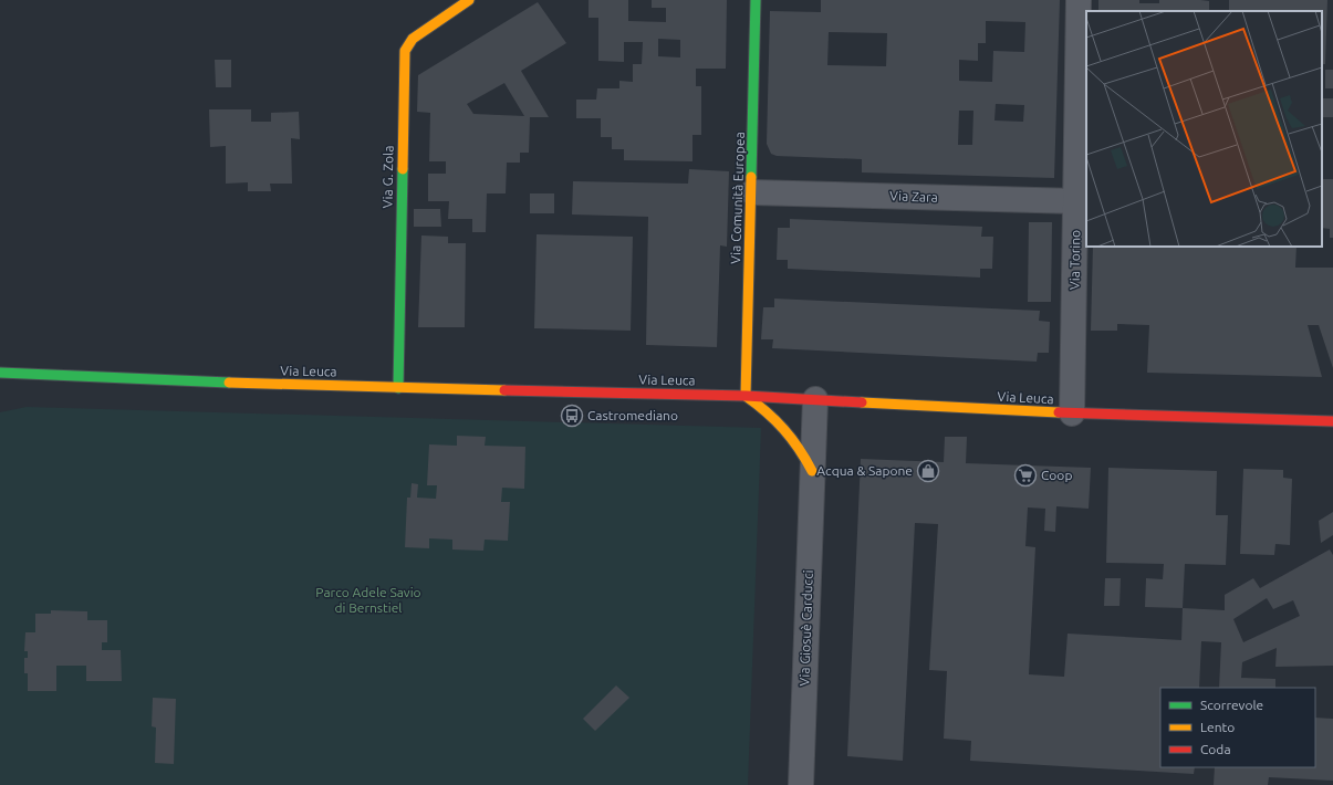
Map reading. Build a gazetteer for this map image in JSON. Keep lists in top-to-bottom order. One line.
{"streets":{"main road":["Via G. Zola","Via Comunità Europea","Via Leuca","Via Giosuè Carducci"],"street":["Via Zara","Via Torino"]},"crossings":[["Via G. Zola","Via Leuca"],["Via Zara","Via Comunità Europea"],["Via Zara","Via Torino"],["Via Comunità Europea","Via Leuca"],["Via Comunità Europea","Via Giosuè Carducci"],["Via Torino","Via Leuca"],["Via Leuca","Via Giosuè Carducci"]],"parks":["Parco Adele Savio di Bernstiel"],"places":{"bus stop":["Castromediano"],"shop":["Acqua & Sapone"],"supermarket":["Coop"]},"legend":["Scorrevole","Lento","Coda"]}
